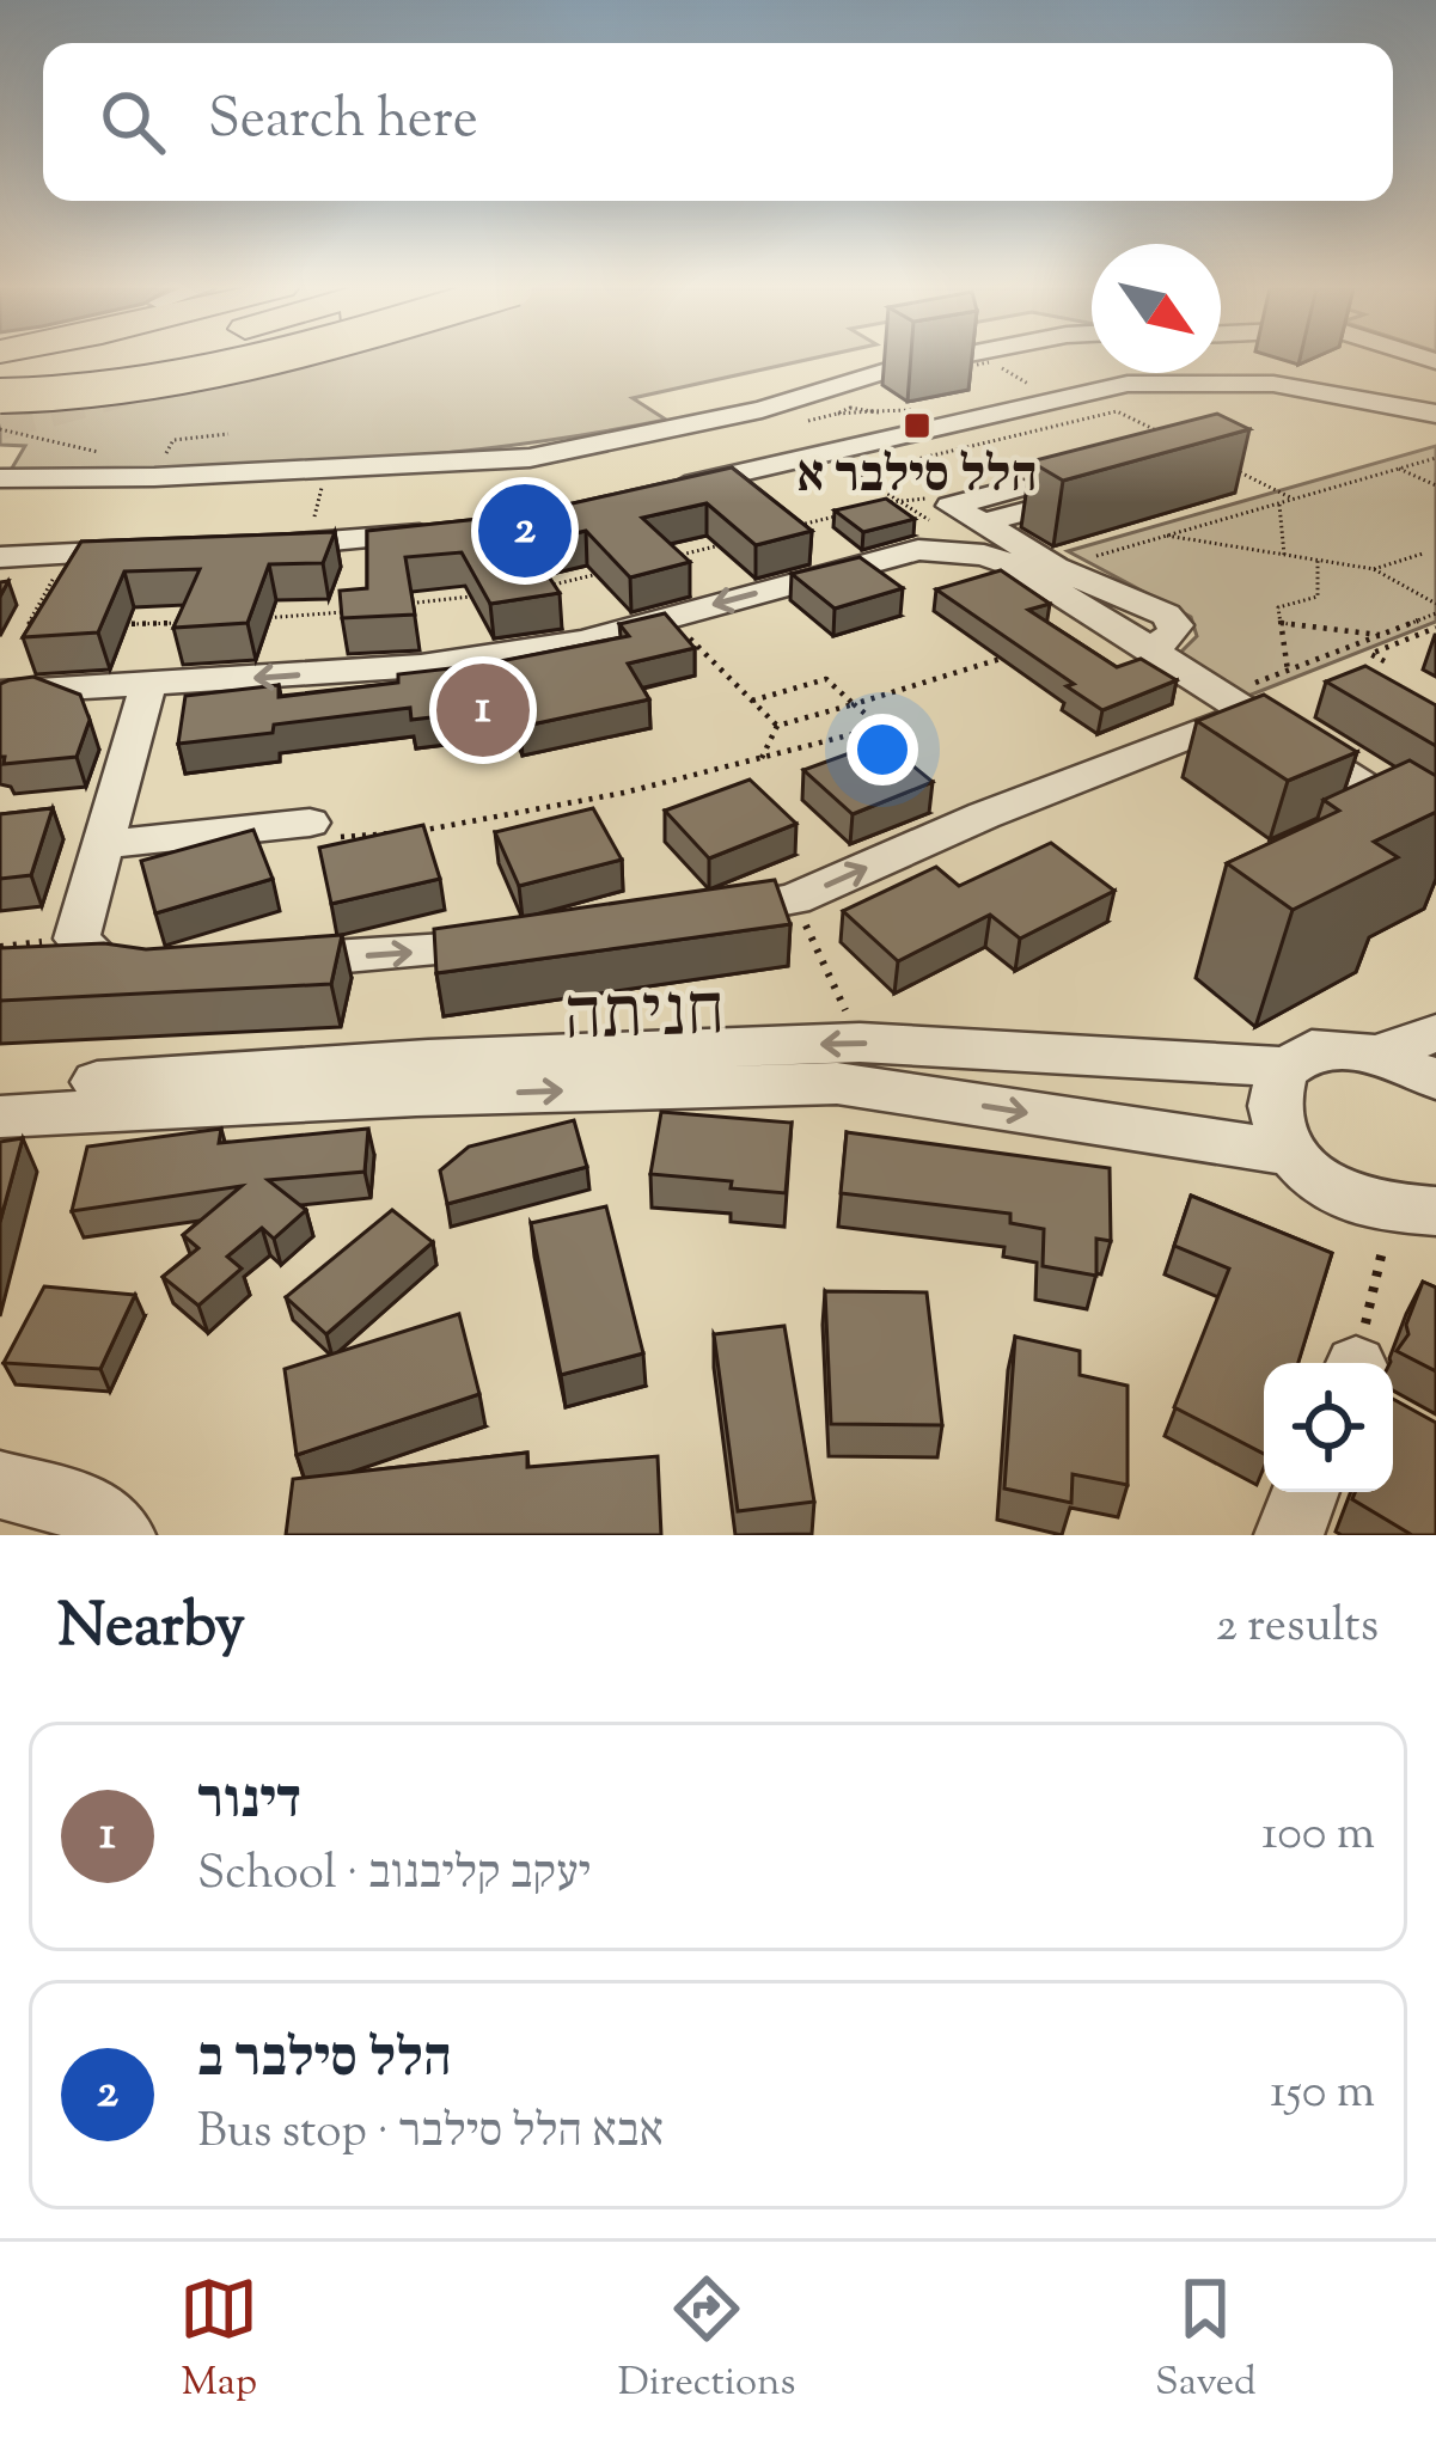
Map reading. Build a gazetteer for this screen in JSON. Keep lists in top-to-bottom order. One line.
{"streets":{"street":["חניתה"]},"places":{"transit":["הלל סילבר א"]},"north":"bottom right","page":{"search":"Search here","pins":["2","1"],"heading":["Nearby","2 results"],"list":[{"mark":"1","name":"דינור","note":"School · יעקב קליבנוב","value":"100 m"},{"mark":"2","name":"הלל סילבר ב","note":"Bus stop · אבא הלל סילבר","value":"150 m"}],"nav":["Map","Directions","Saved"]}}
